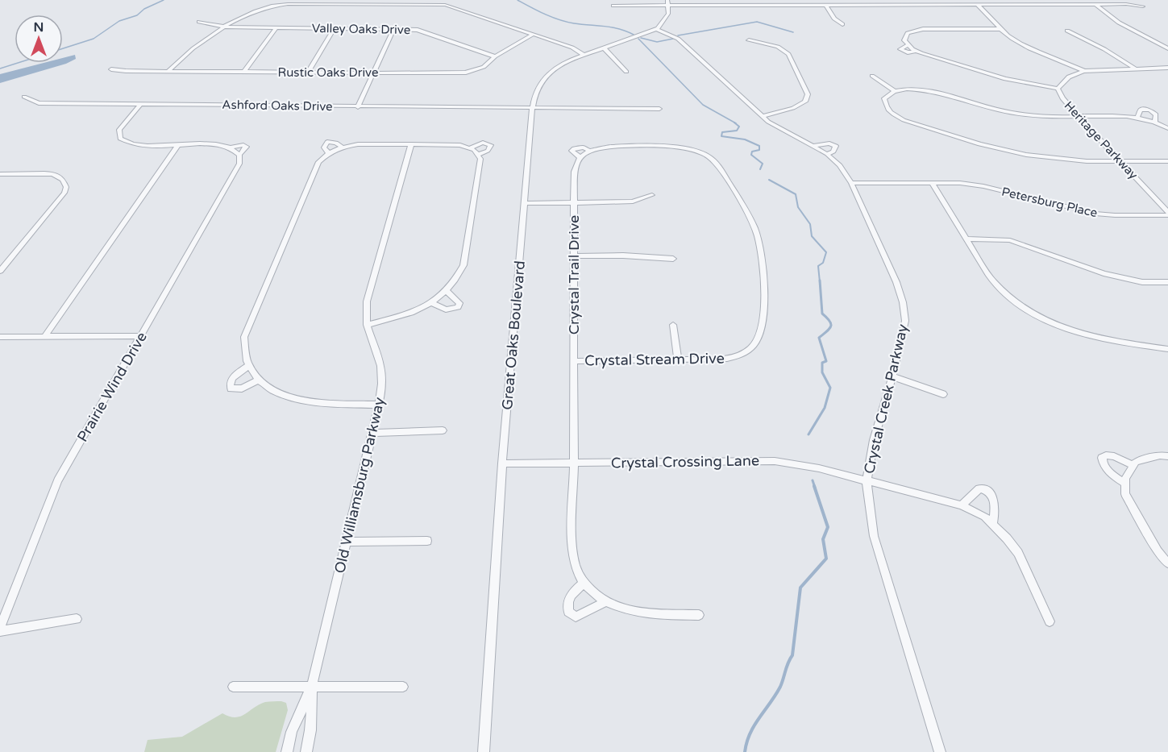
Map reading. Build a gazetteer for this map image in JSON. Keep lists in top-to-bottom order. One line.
{"streets":{"street":["Valley Oaks Drive","Rustic Oaks Drive","Ashford Oaks Drive","Heritage Parkway","Petersburg Place","Crystal Trail Drive","Great Oaks Boulevard","Crystal Stream Drive","Prairie Wind Drive","Crystal Creek Parkway","Crystal Crossing Lane","Old Williamsburg Parkway"]},"crossings":[["Valley Oaks Drive","Rustic Oaks Drive"],["Ashford Oaks Drive","Great Oaks Boulevard"],["Heritage Parkway","Petersburg Place"],["Petersburg Place","Crystal Creek Parkway"],["Crystal Trail Drive","Crystal Stream Drive"],["Crystal Trail Drive","Crystal Crossing Lane"],["Great Oaks Boulevard","Crystal Creek Parkway"],["Great Oaks Boulevard","Crystal Crossing Lane"],["Crystal Creek Parkway","Crystal Crossing Lane"]],"north":"top"}
